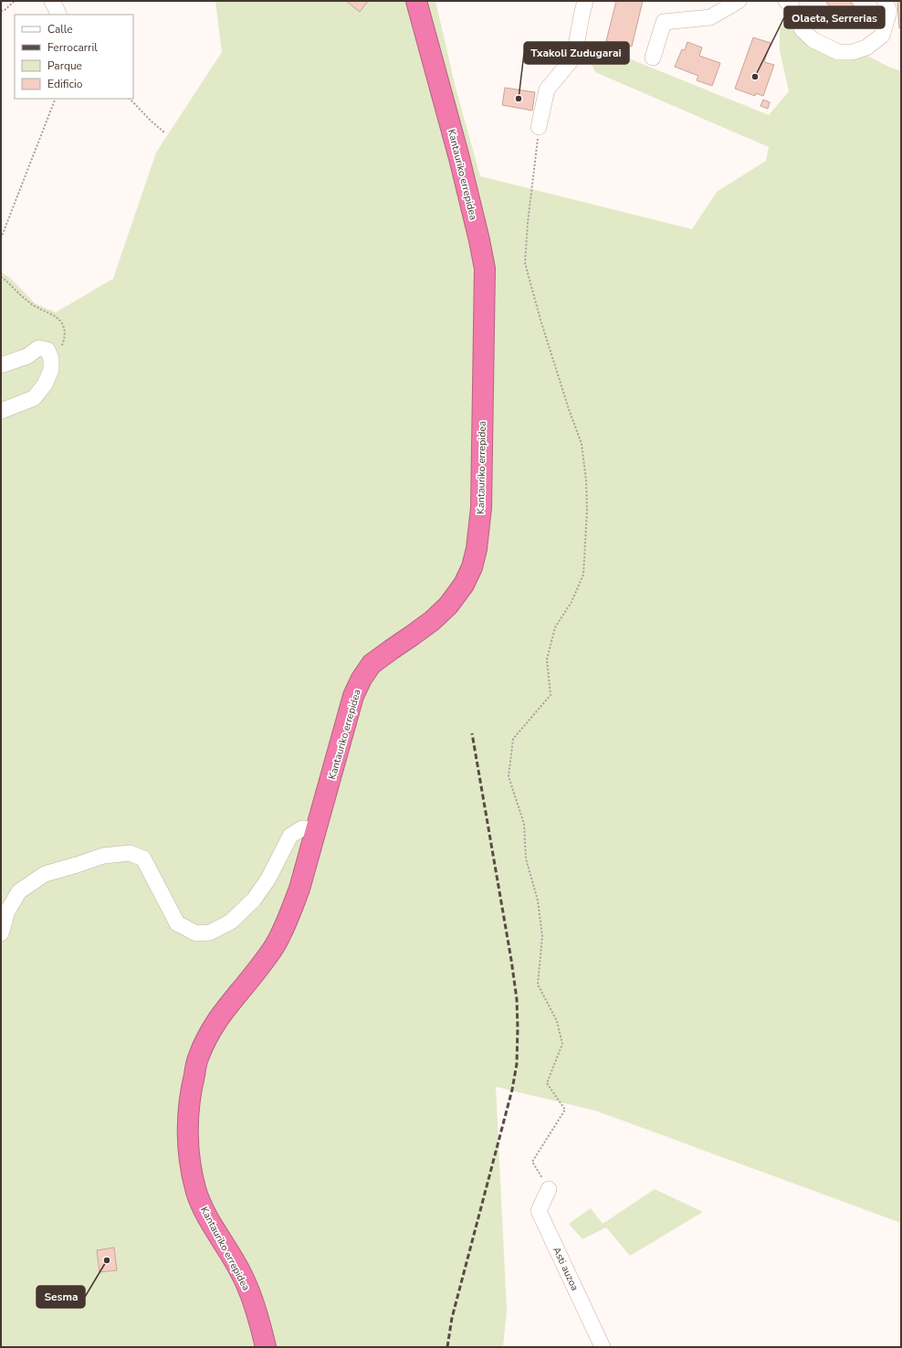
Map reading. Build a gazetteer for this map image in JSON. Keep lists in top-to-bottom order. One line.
{"streets":{"highway":["Kantauriko errepidea"],"street":["Asti auzoa"]},"places":["Olaeta, Serrerias","Txakoli Zudugarai","Sesma"],"legend":["Calle","Ferrocarril","Parque","Edificio"]}
